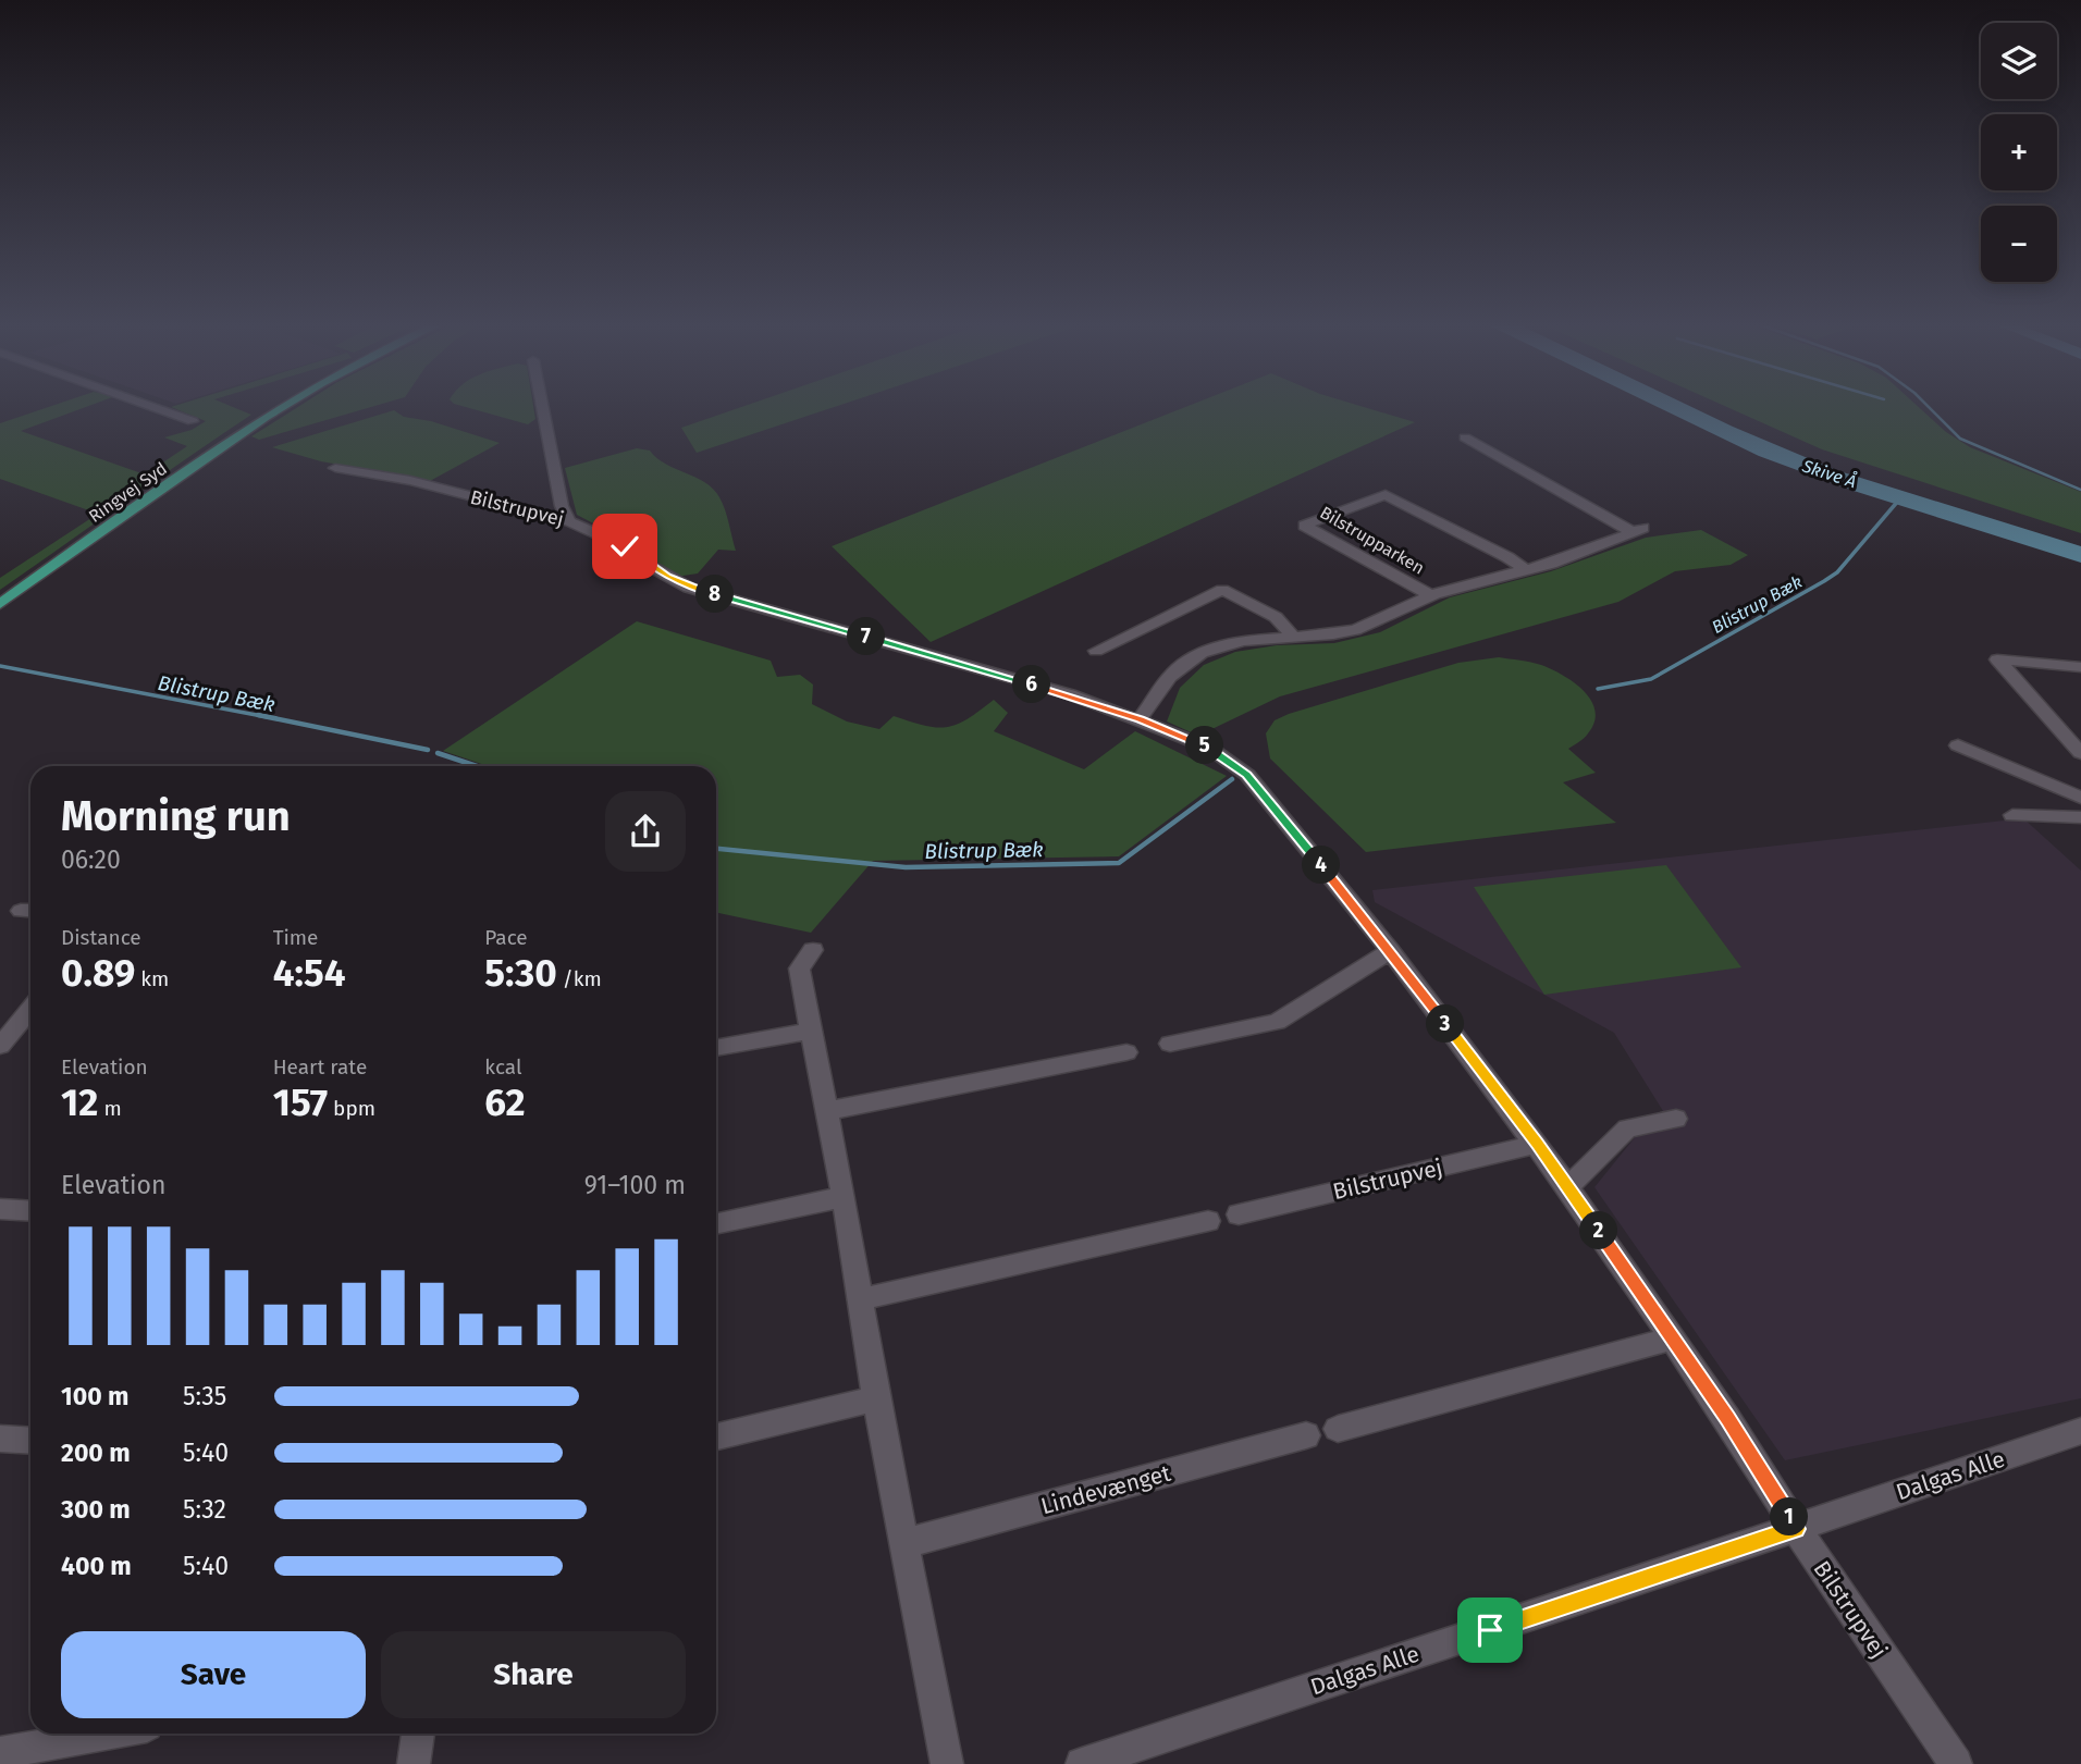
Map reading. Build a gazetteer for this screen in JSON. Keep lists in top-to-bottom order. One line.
{"streets":{"main road":["Ringvej Syd"],"street":["Bilstrupvej","Bilstrupparken","Dalgas Alle","Lindevænget"]},"crossings":[["Bilstrupvej","Bilstrupparken"],["Bilstrupvej","Dalgas Alle"]],"water":["Skive Å","Blistrup Bæk"],"page":{"map_buttons":["+","−"],"pins":["8","7","6","5","4","3","2","1"],"heading":["Morning run","06:20"],"stats":[["Distance","0.89 km"],["Time","4:54"],["Pace","5:30 /km"],["Elevation","12 m"],["Heart rate","157 bpm"],["kcal","62"]],"chart":["Elevation","91–100 m"],"list":[{"name":"100 m","note":"5:35"},{"name":"200 m","note":"5:40"},{"name":"300 m","note":"5:32"},{"name":"400 m","note":"5:40"}],"buttons":["Save","Share"]}}
